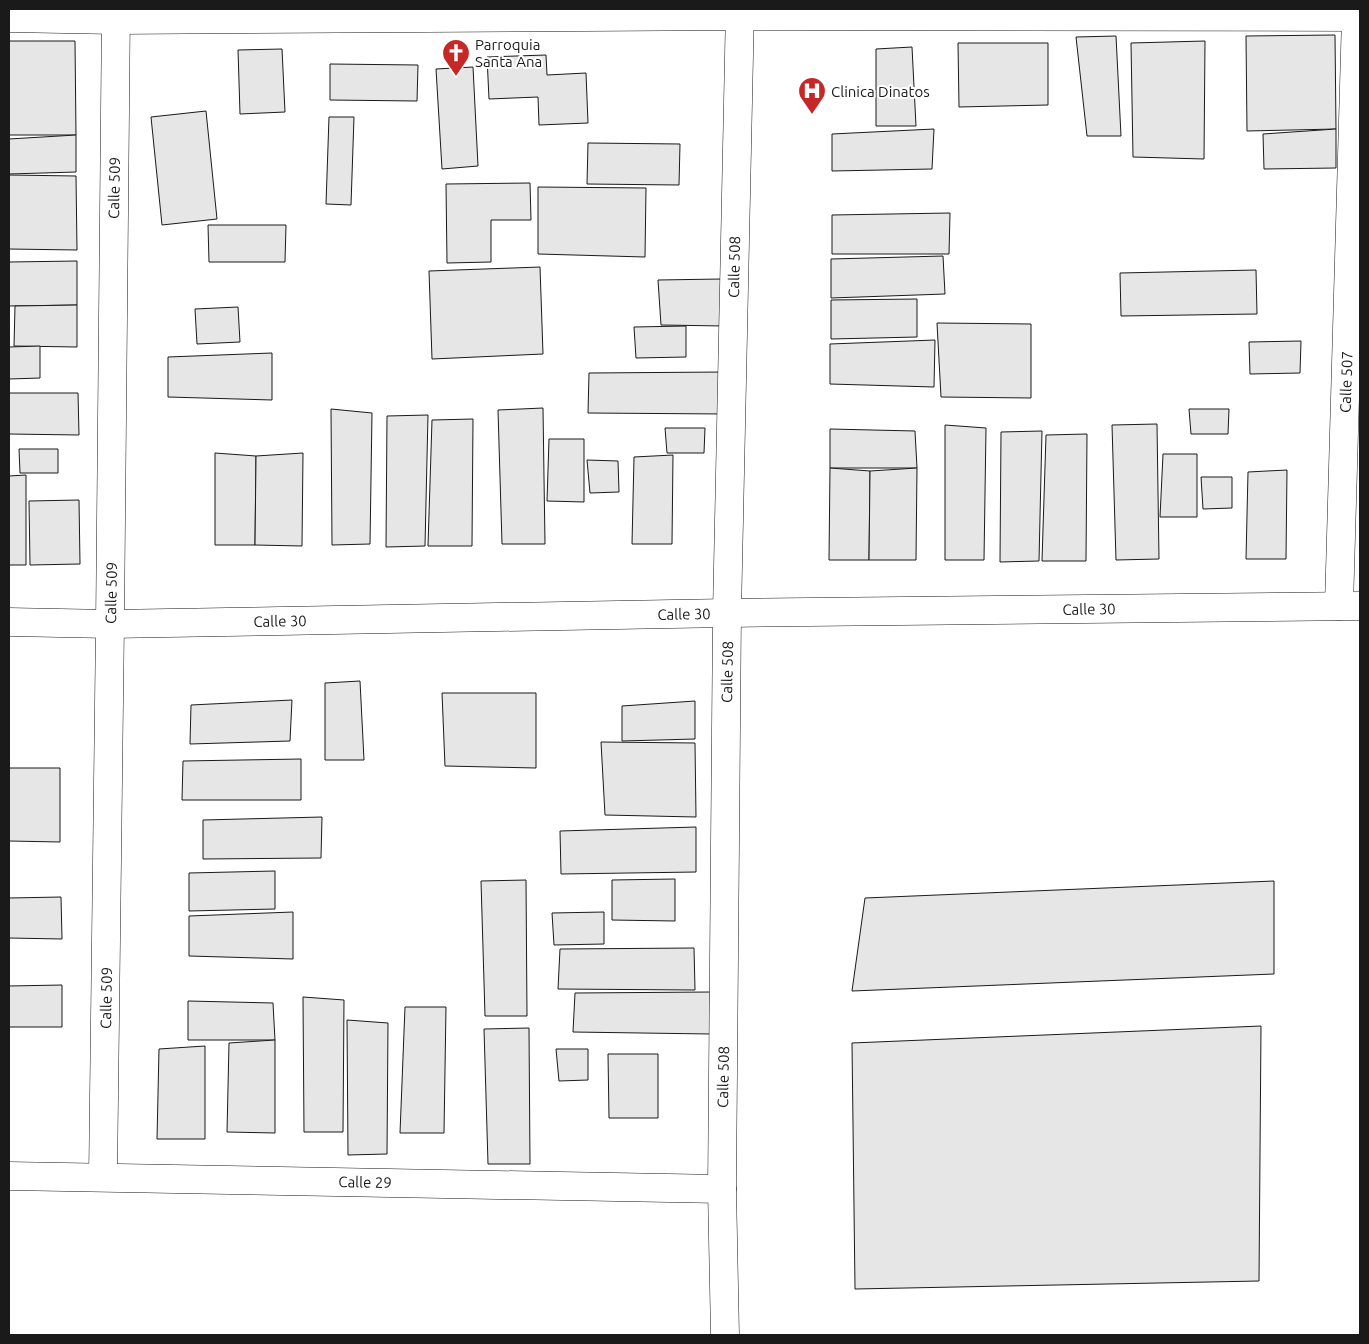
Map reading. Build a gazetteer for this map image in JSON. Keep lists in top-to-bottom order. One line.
{"streets":{"street":["Calle 509","Calle 508","Calle 507","Calle 30","Calle 29"]},"crossings":[["Calle 509","Calle 30"],["Calle 509","Calle 29"],["Calle 508","Calle 30"],["Calle 508","Calle 29"],["Calle 507","Calle 30"]],"places":{"church":["Parroquia Santa Ana"],"hospital":["Clinica Dinatos"]}}
